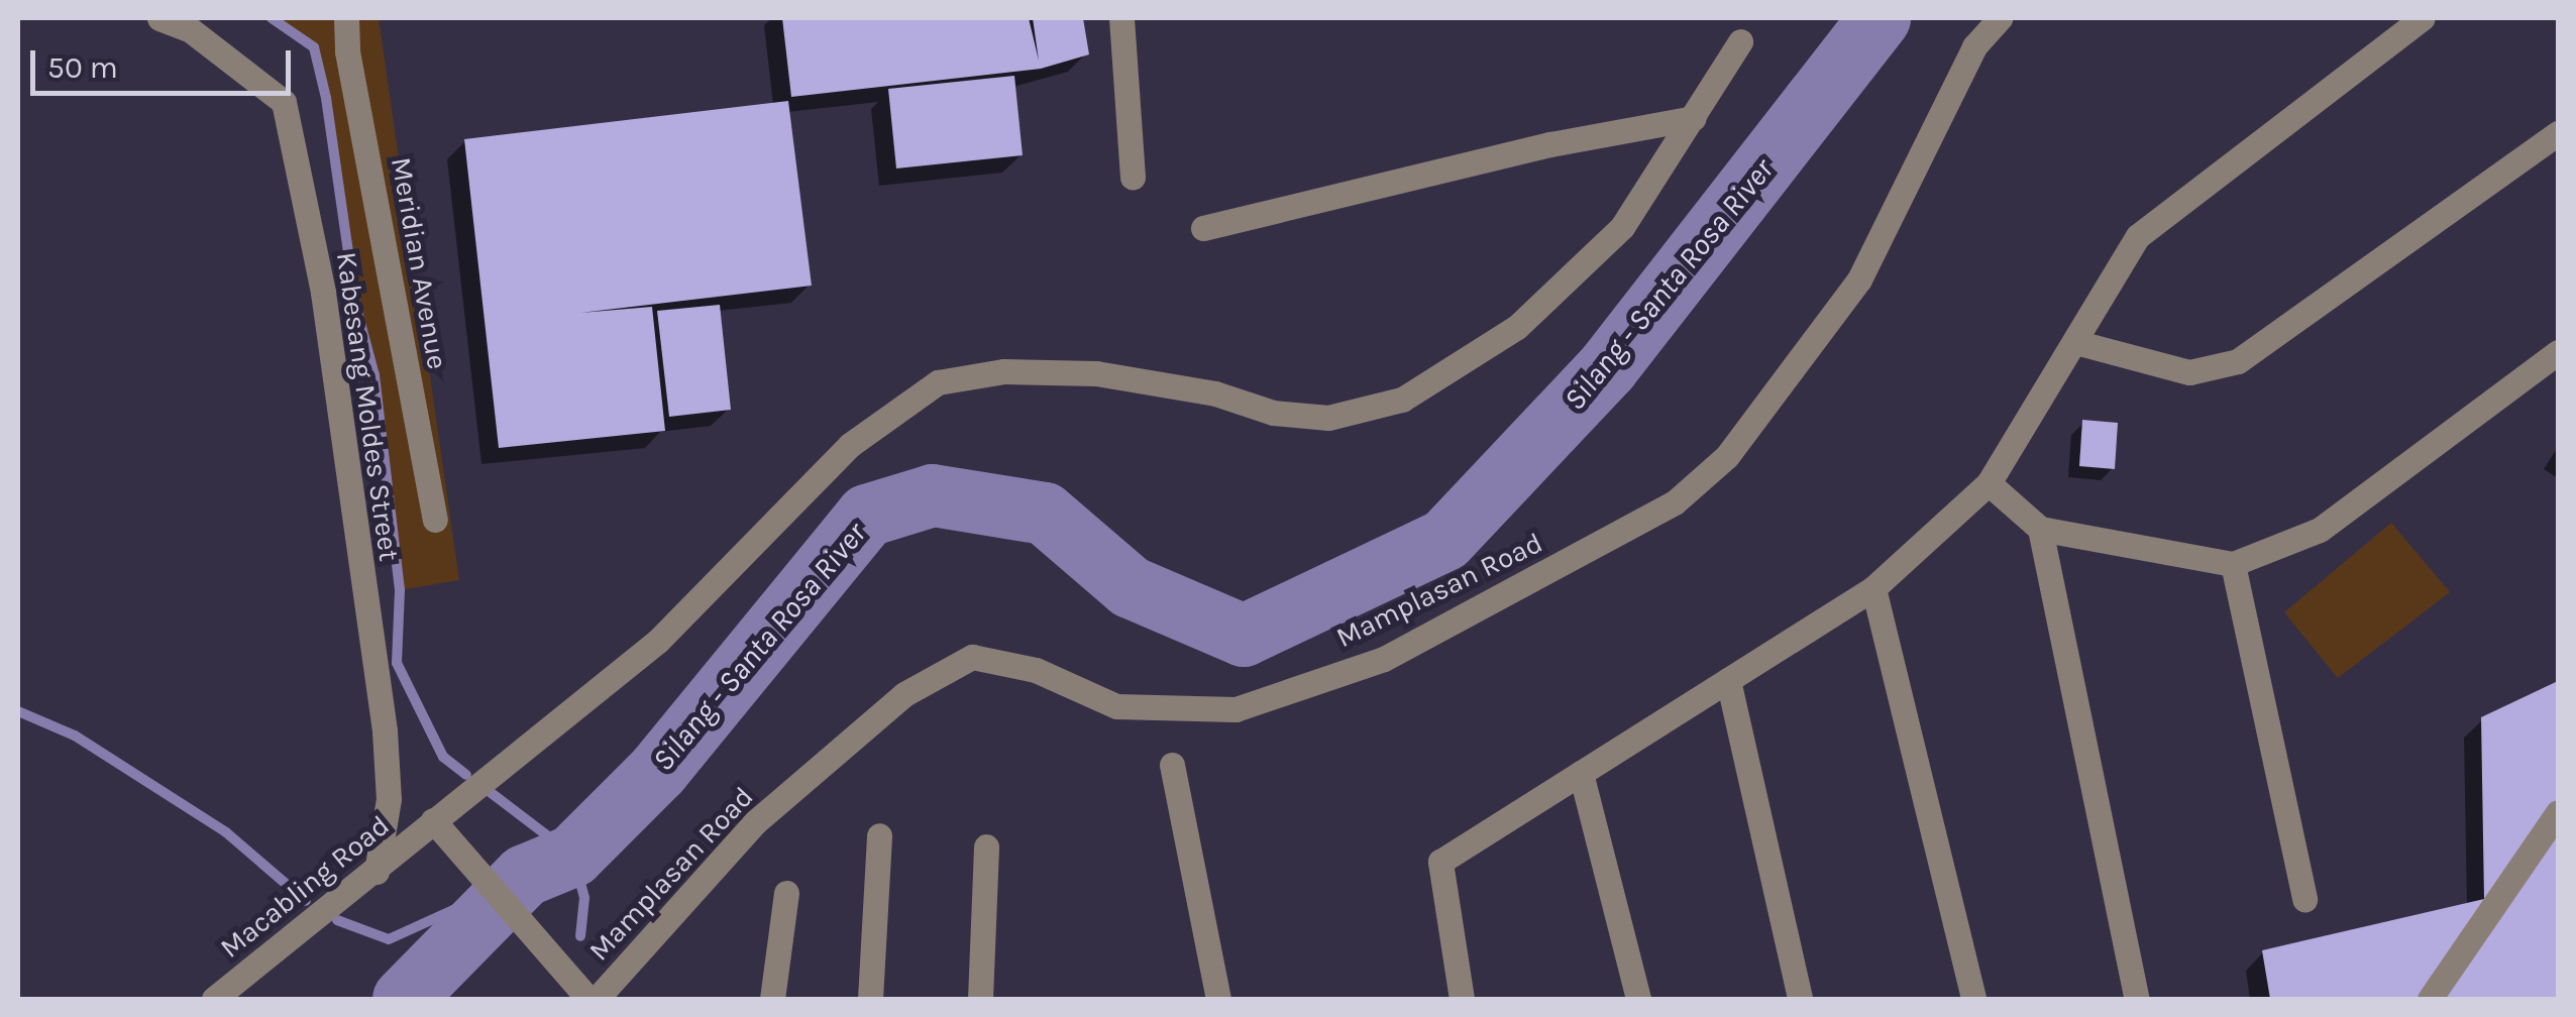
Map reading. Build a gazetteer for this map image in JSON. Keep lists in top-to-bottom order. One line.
{"streets":{"street":["Meridian Avenue","Kabesang Moldes Street","Mamplasan Road","Macabling Road"]},"crossings":[["Kabesang Moldes Street","Macabling Road"]],"water":["Silang - Santa Rosa River"],"scale_bar":"50 m"}
